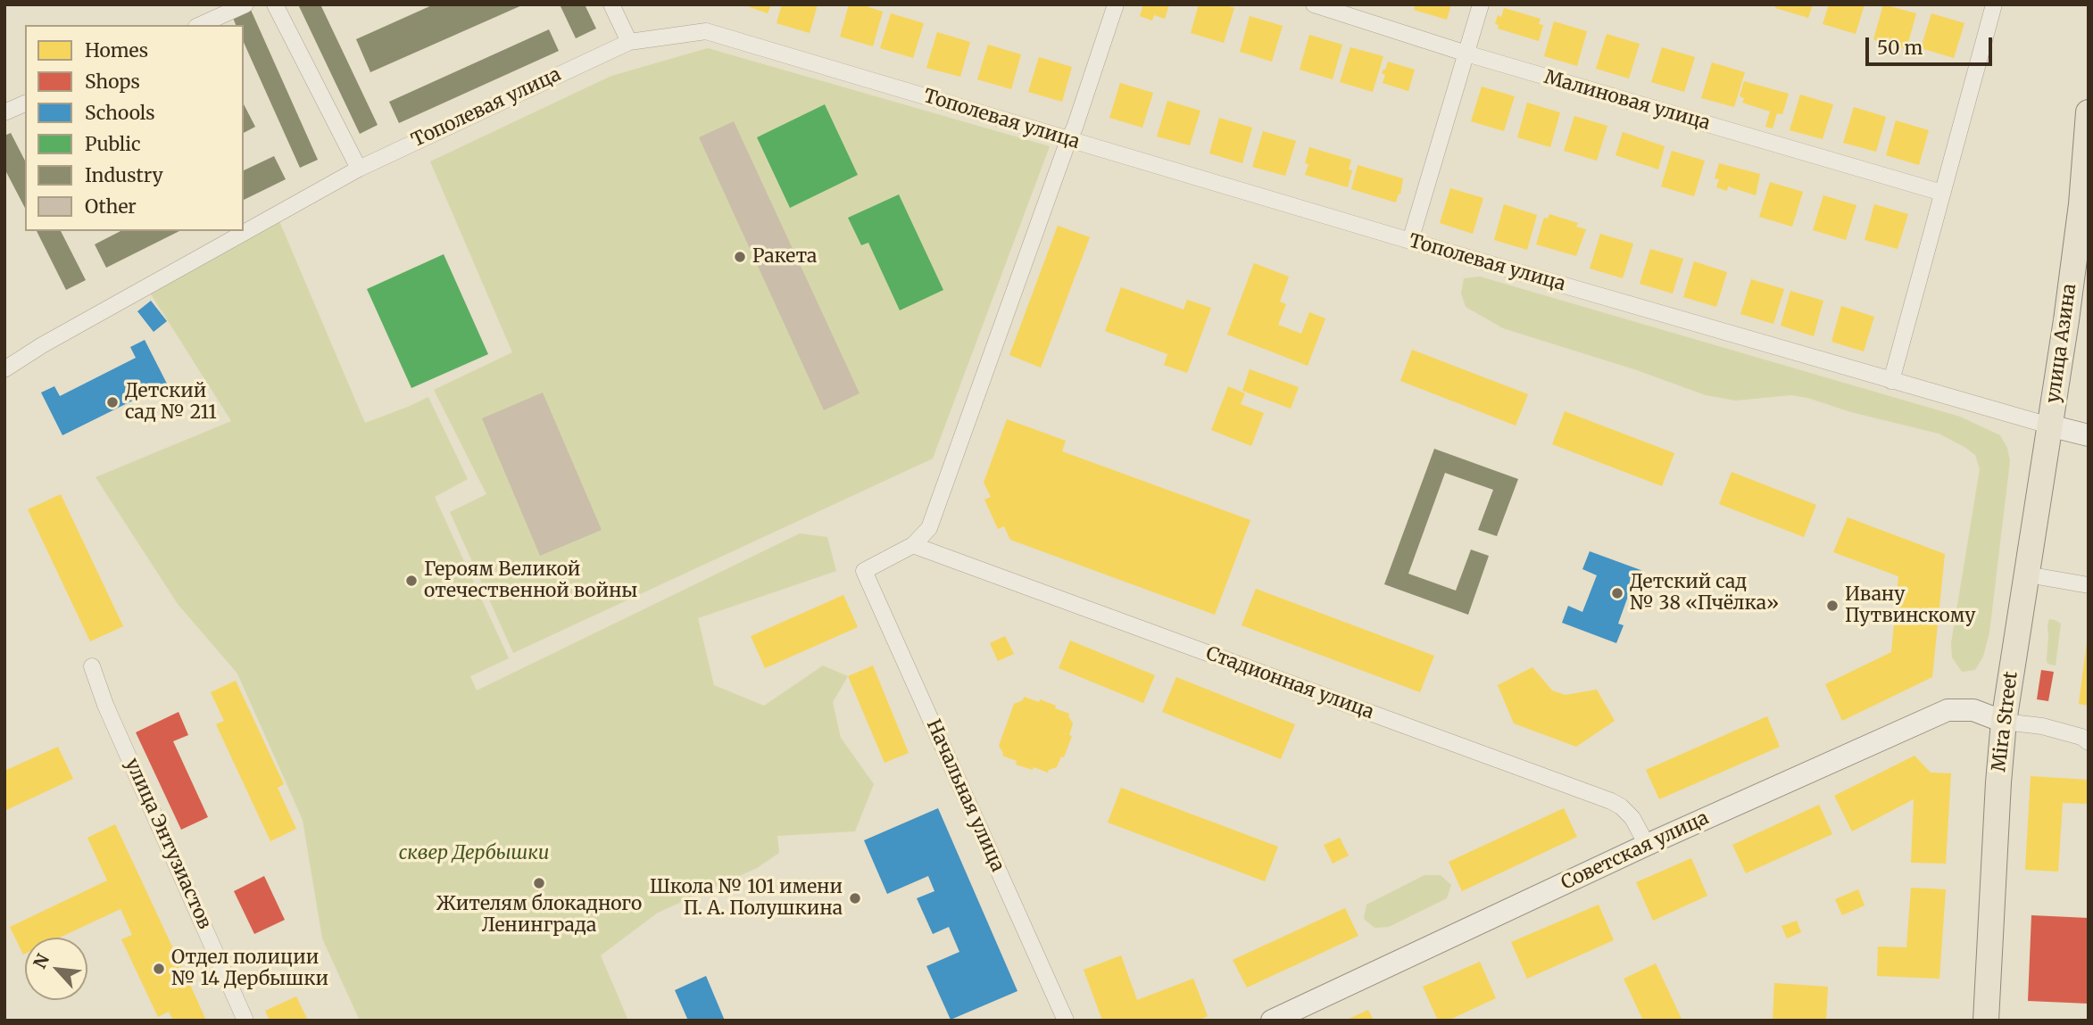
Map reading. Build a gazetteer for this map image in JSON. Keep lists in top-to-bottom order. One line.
{"streets":{"main road":["улица Азина","Mira Street"],"street":["Малиновая улица","Тополевая улица","Стадионная улица","Начальная улица","улица Энтузиастов","Советская улица"]},"crossings":[["Тополевая улица","улица Азина"],["Тополевая улица","Mira Street"],["улица Азина","Mira Street"],["Стадионная улица","Начальная улица"],["Стадионная улица","Советская улица"],["Mira Street","Советская улица"]],"parks":["сквер Дербышки"],"places":["Ракета","Детский сад № 211","Героям Великой отечественной войны","Детский сад № 38 «Пчёлка»","Ивану Путвинскому","Жителям блокадного Ленинграда","Школа № 101 имени П. А. Полушкина","Отдел полиции № 14 Дербышки"],"legend":["Homes","Shops","Schools","Public","Industry","Other"],"scale_bar":"50 m","north":"top left"}
